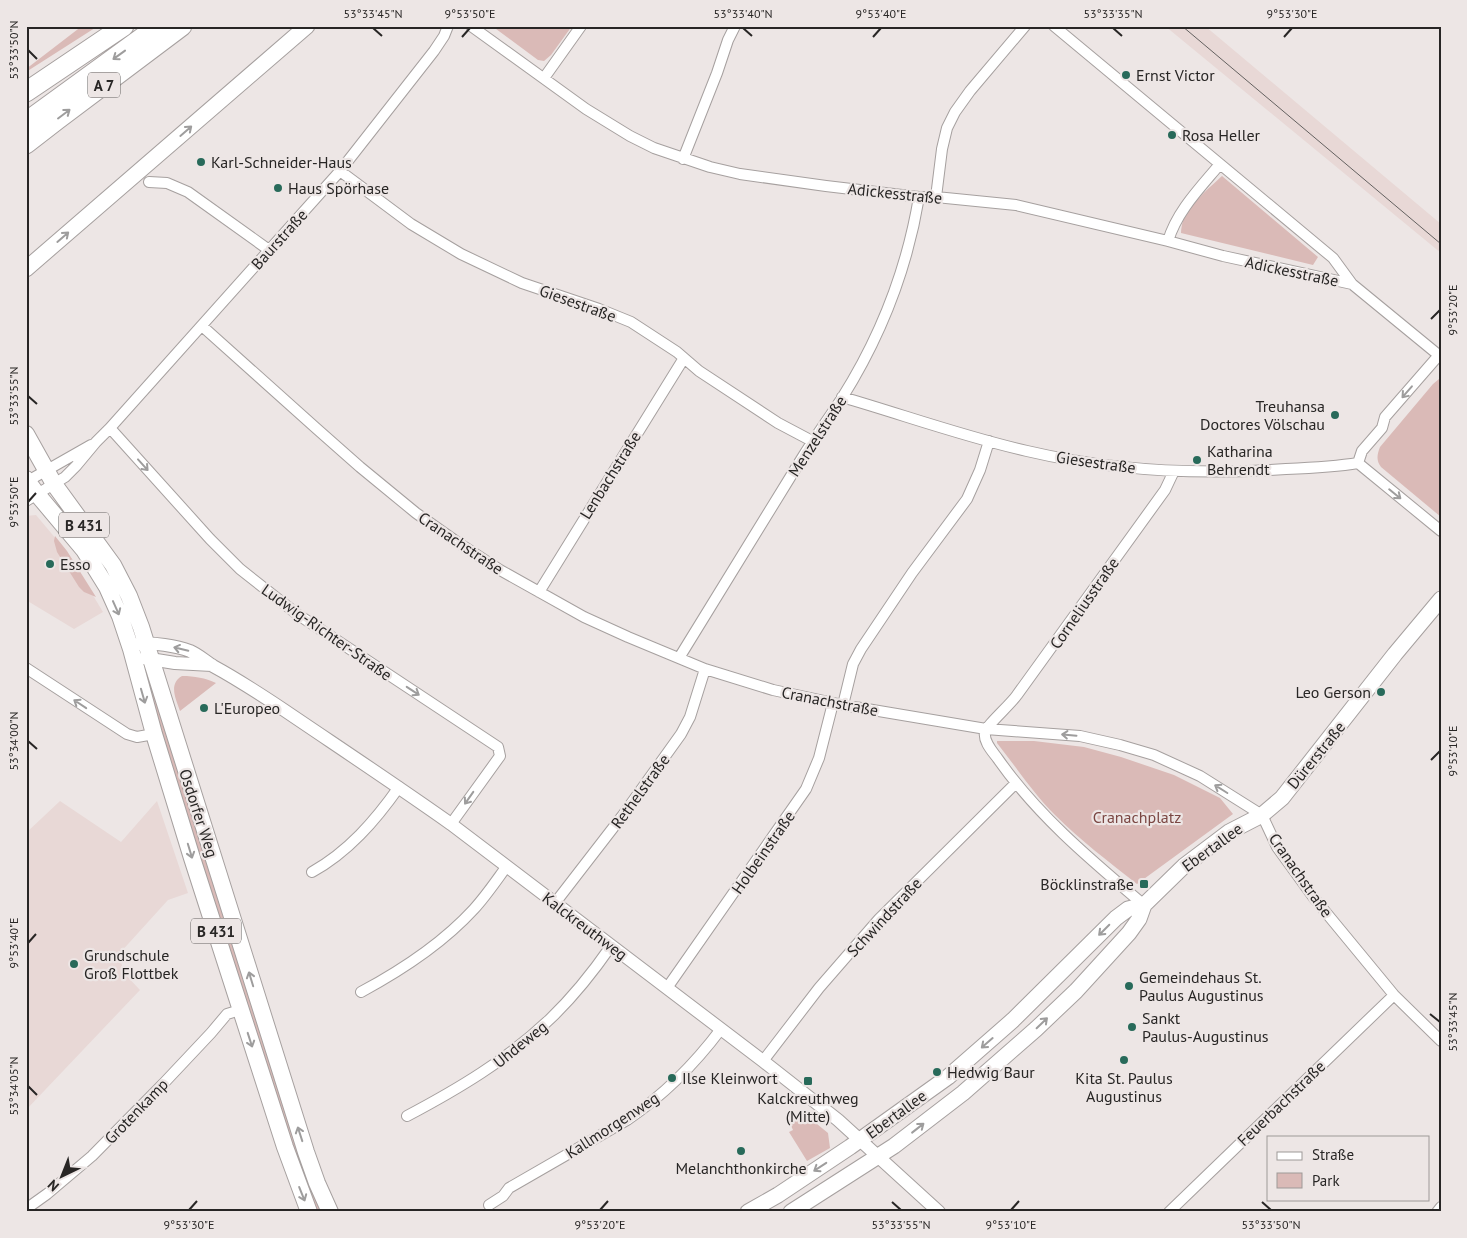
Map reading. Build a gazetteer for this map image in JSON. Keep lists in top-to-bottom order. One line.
{"streets":{"highway":["A 7"],"main road":["B 431","Dürerstraße","Osdorfer Weg","Ebertallee"],"street":["Adickesstraße","Baurstraße","Giesestraße","Menzelstraße","Lenbachstraße","Cranachstraße","Corneliusstraße","Ludwig-Richter-Straße","Rethelstraße","Holbeinstraße","Schwindstraße","Kalckreuthweg","Uhdeweg","Feuerbachstraße","Grotenkamp","Kallmorgenweg"]},"crossings":[["Adickesstraße","Menzelstraße"],["Baurstraße","Giesestraße"],["Baurstraße","Cranachstraße"],["Baurstraße","Ludwig-Richter-Straße"],["Baurstraße","Osdorfer Weg"],["Giesestraße","Menzelstraße"],["Giesestraße","Lenbachstraße"],["Giesestraße","Corneliusstraße"],["Giesestraße","Holbeinstraße"],["Menzelstraße","Cranachstraße"],["Lenbachstraße","Cranachstraße"],["Cranachstraße","Corneliusstraße"],["Cranachstraße","Dürerstraße"],["Cranachstraße","Rethelstraße"],["Cranachstraße","Ebertallee"],["Cranachstraße","Holbeinstraße"],["Cranachstraße","Feuerbachstraße"],["Ludwig-Richter-Straße","Kalckreuthweg"],["Dürerstraße","Ebertallee"],["Rethelstraße","Kalckreuthweg"],["Osdorfer Weg","Kalckreuthweg"],["Osdorfer Weg","Grotenkamp"],["Ebertallee","Kalckreuthweg"],["Holbeinstraße","Kalckreuthweg"],["Schwindstraße","Kalckreuthweg"],["Kalckreuthweg","Uhdeweg"],["Kalckreuthweg","Kallmorgenweg"]],"one_way":["Ludwig-Richter-Straße"],"parks":["Cranachplatz"],"places":{"other":["Ernst Victor","Rosa Heller","Karl-Schneider-Haus","Haus Spörhase","Treuhansa Doctores Völschau","Katharina Behrendt","Esso","Leo Gerson","L'Europeo","Grundschule Groß Flottbek","Gemeindehaus St. Paulus Augustinus","Sankt Paulus-Augustinus","Kita St. Paulus Augustinus","Hedwig Baur","Ilse Kleinwort","Melanchthonkirche"],"transit":["Böcklinstraße","Kalckreuthweg (Mitte)"]},"legend":["Straße","Park"],"north":"bottom left","coordinates":["53°33'45\"N","9°53'50\"E","53°33'40\"N","9°53'40\"E","53°33'35\"N","9°53'30\"E","53°33'50\"N","9°53'20\"E","53°33'55\"N","53°34'00\"N","9°53'10\"E","53°34'05\"N"]}
